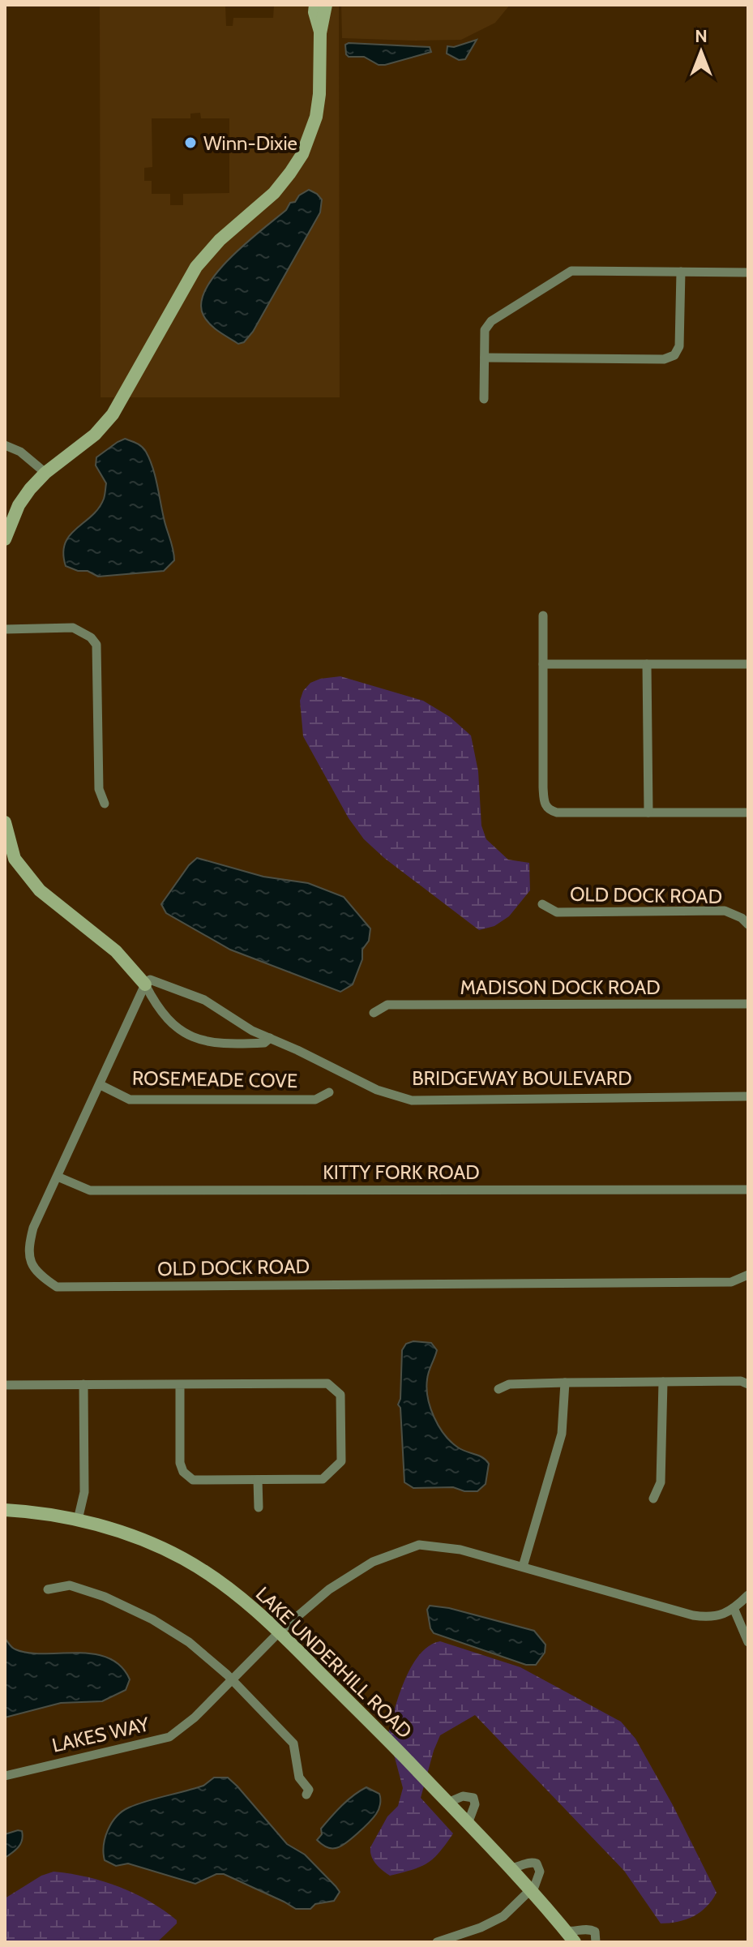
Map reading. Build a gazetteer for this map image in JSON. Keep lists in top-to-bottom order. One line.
{"streets":{"street":["OLD DOCK ROAD","MADISON DOCK ROAD","BRIDGEWAY BOULEVARD","ROSEMEADE COVE","KITTY FORK ROAD","LAKE UNDERHILL ROAD","LAKES WAY"]},"crossings":[["OLD DOCK ROAD","BRIDGEWAY BOULEVARD"],["OLD DOCK ROAD","ROSEMEADE COVE"],["OLD DOCK ROAD","KITTY FORK ROAD"],["LAKE UNDERHILL ROAD","LAKES WAY"]],"places":["Winn-Dixie"],"north":"top"}
